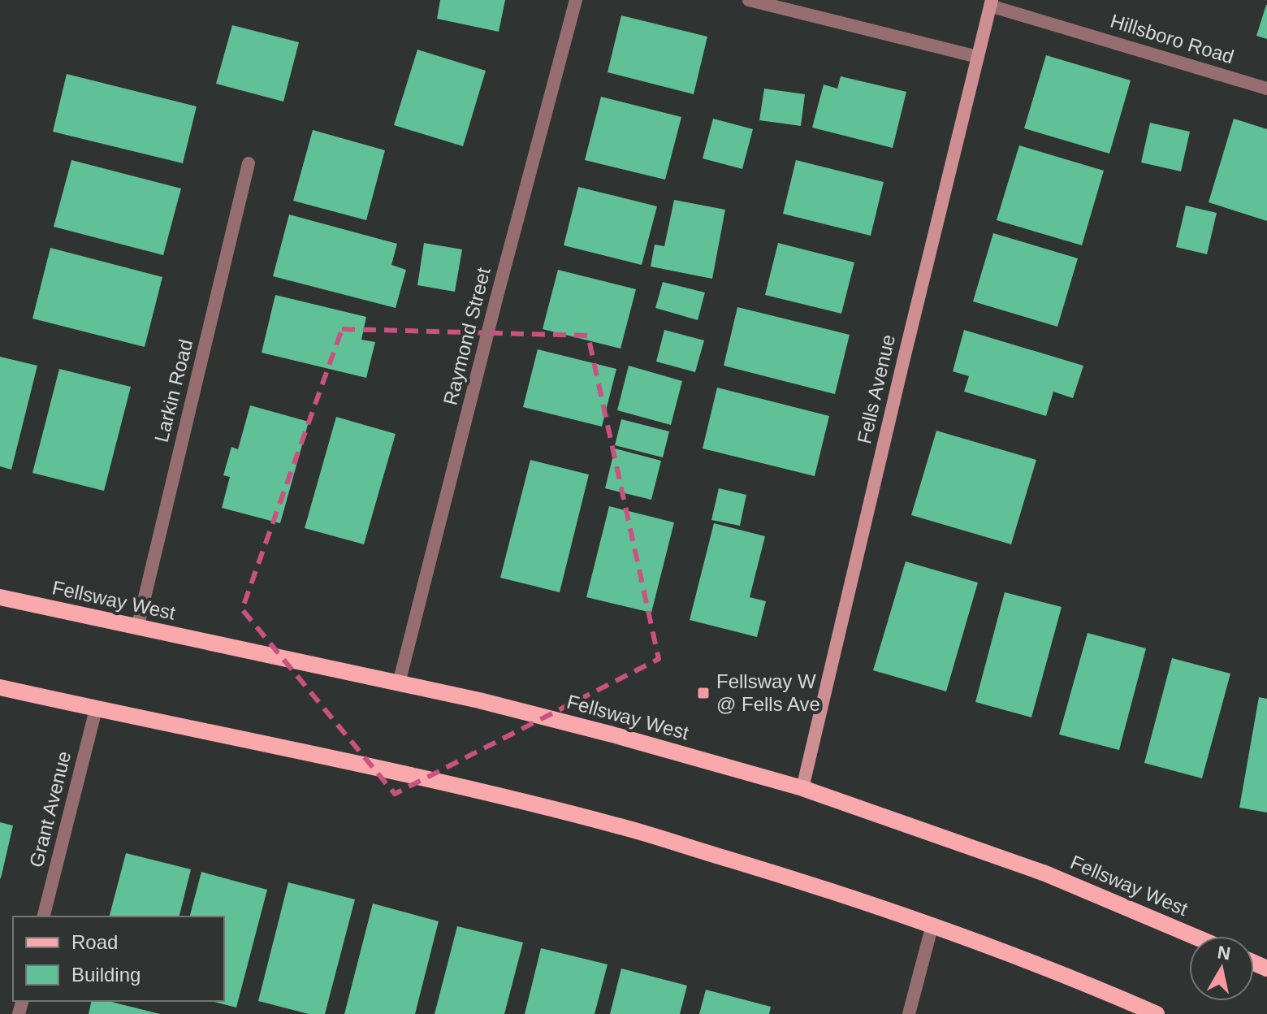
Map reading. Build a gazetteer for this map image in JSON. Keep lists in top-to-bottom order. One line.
{"streets":{"main road":["Fellsway West"],"street":["Hillsboro Road","Raymond Street","Fells Avenue","Larkin Road","Grant Avenue"]},"crossings":[["Hillsboro Road","Fells Avenue"],["Raymond Street","Fellsway West"],["Fells Avenue","Fellsway West"],["Larkin Road","Fellsway West"]],"places":{"transit":["Fellsway W @ Fells Ave"]},"legend":["Road","Building"],"north":"top"}
